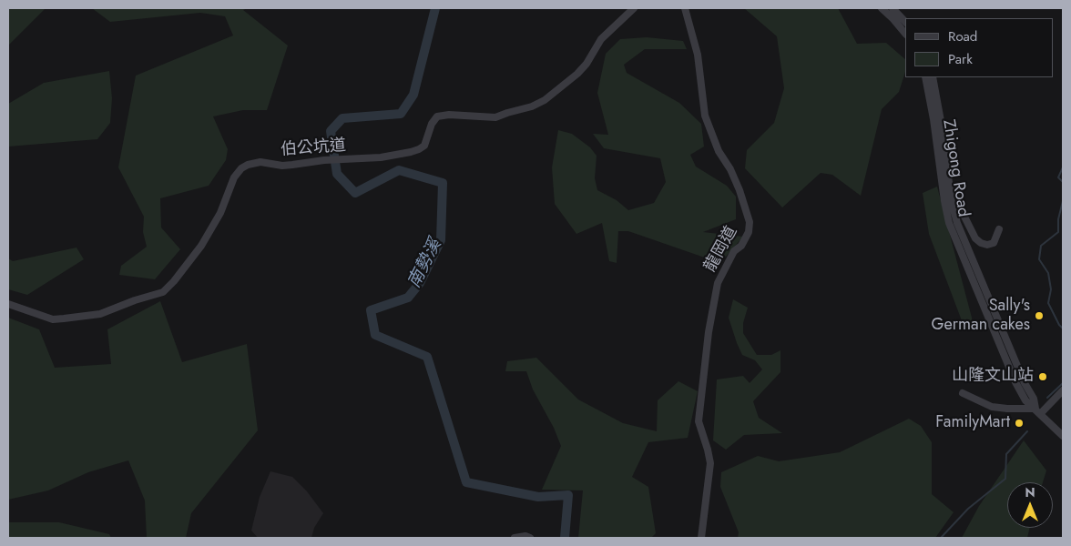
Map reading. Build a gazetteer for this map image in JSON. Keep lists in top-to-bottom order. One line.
{"streets":{"street":["伯公坑道","Zhigong Road","龍岡道"]},"water":["南勢溪"],"places":["Sally's German cakes","山隆文山站","FamilyMart"],"legend":["Road","Park"],"north":"top"}
